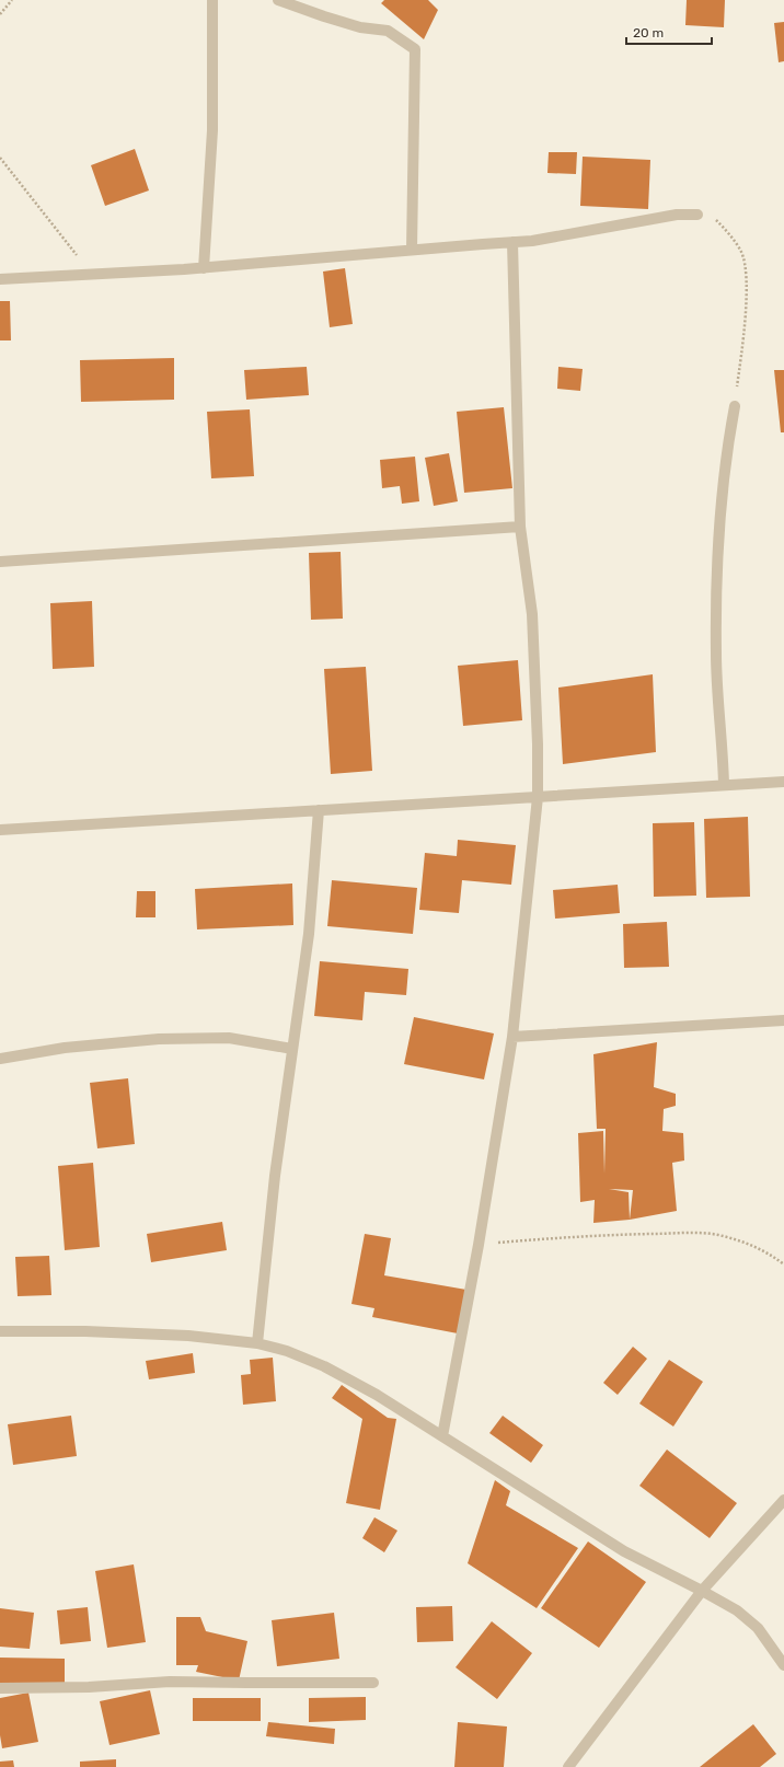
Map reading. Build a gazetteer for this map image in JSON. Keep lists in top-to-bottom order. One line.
{"scale_bar":"20 m"}
